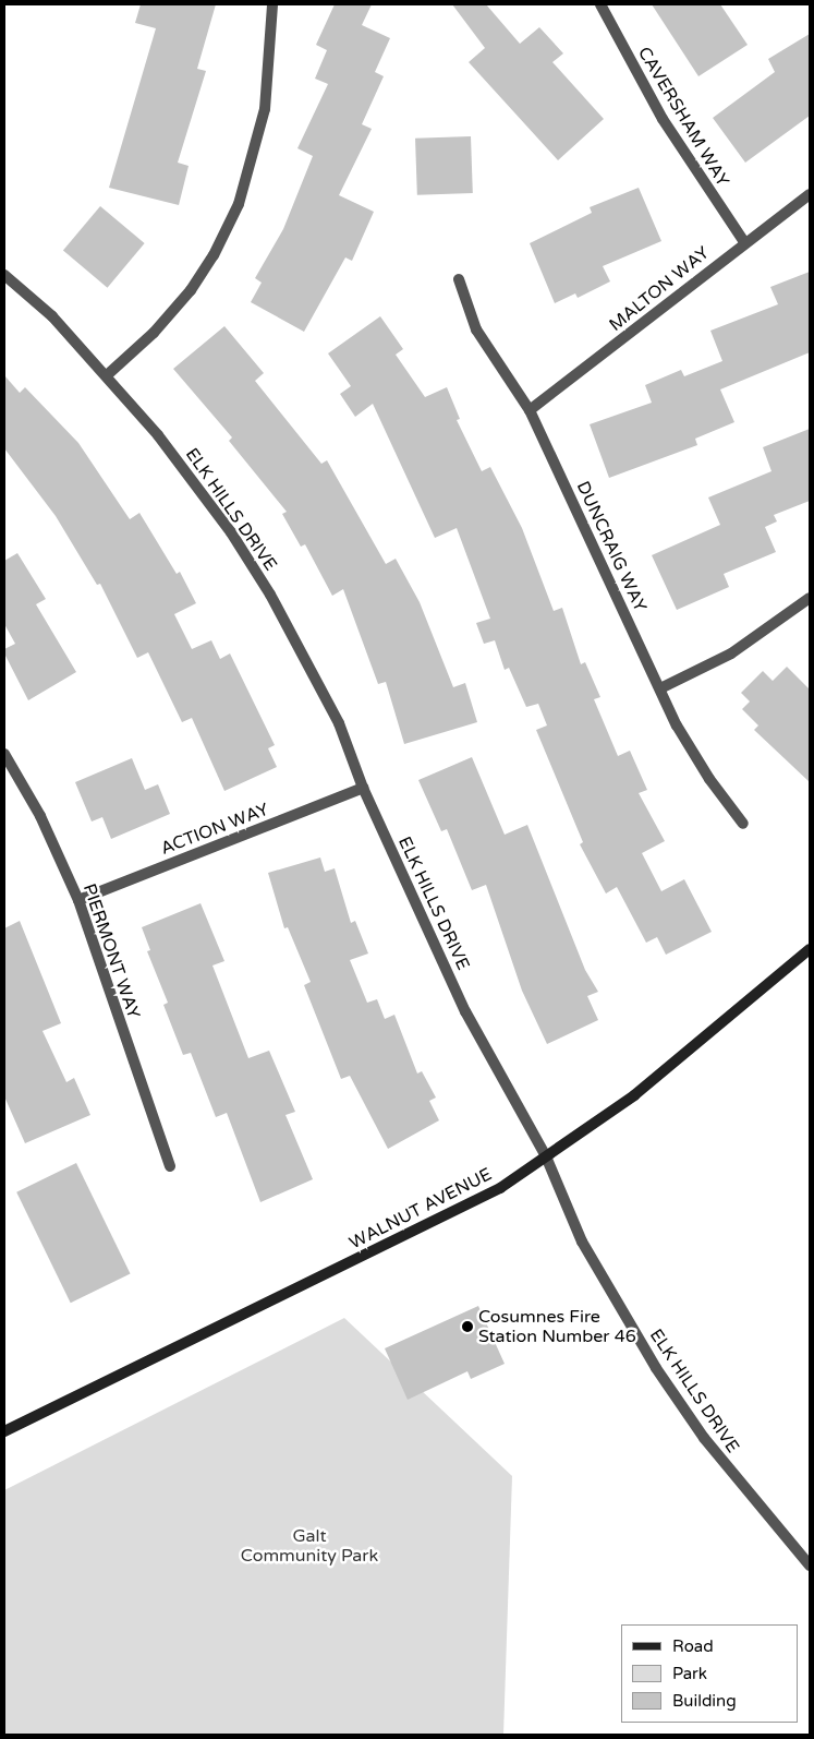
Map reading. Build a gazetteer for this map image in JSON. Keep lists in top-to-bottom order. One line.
{"streets":{"street":["CAVERSHAM WAY","MALTON WAY","ELK HILLS DRIVE","DUNCRAIG WAY","ACTION WAY","PIERMONT WAY","WALNUT AVENUE"]},"crossings":[["CAVERSHAM WAY","MALTON WAY"],["MALTON WAY","DUNCRAIG WAY"],["ELK HILLS DRIVE","ACTION WAY"],["ELK HILLS DRIVE","WALNUT AVENUE"],["ACTION WAY","PIERMONT WAY"]],"parks":["Galt Community Park"],"places":["Cosumnes Fire Station Number 46"],"legend":["Road","Park","Building"]}
